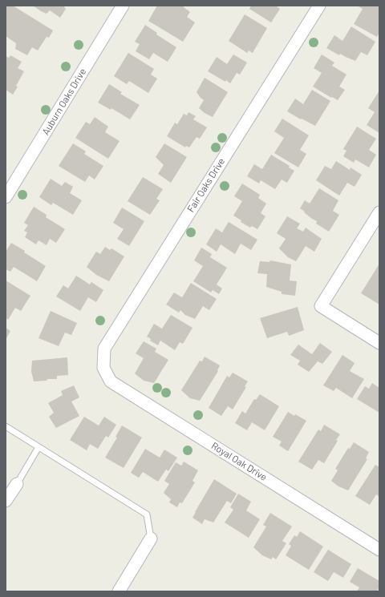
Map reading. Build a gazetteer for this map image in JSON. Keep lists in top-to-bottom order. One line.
{"streets":{"street":["Auburn Oaks Drive","Fair Oaks Drive","Royal Oak Drive"]},"crossings":[["Fair Oaks Drive","Royal Oak Drive"]]}
